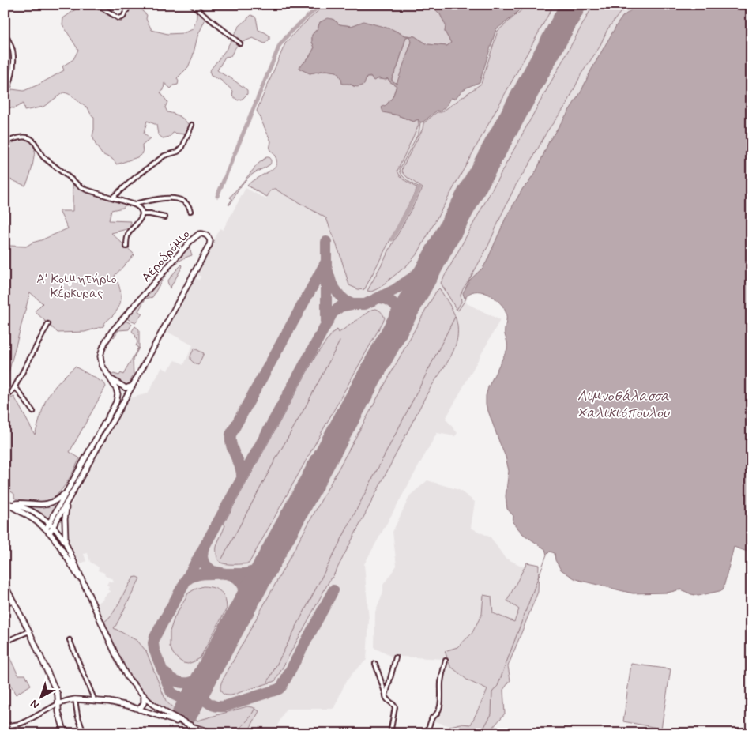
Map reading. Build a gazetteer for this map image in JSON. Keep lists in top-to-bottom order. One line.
{"streets":{"main road":["Αεροδρόμιο"]},"water":["Λιμνοθάλασσα Χαλικιόπουλου"],"parks":["Α' Κοιμητήριο Κέρκυρας"],"north":"bottom left"}
